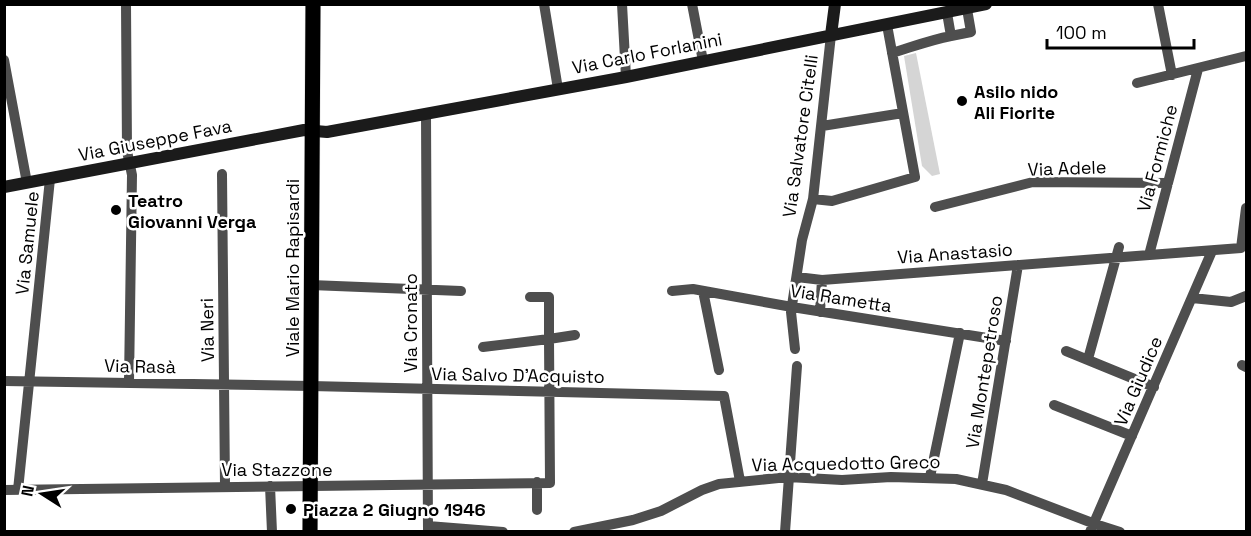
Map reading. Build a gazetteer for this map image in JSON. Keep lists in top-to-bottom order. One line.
{"streets":{"main road":["Viale Mario Rapisardi"],"street":["Via Carlo Forlanini","Via Salvatore Citelli","Via Giuseppe Fava","Via Formiche","Via Adele","Via Samuele","Via Anastasio","Via Rametta","Via Cronato","Via Neri","Via Rasà","Via Montepetroso","Via Salvo D'Acquisto","Via Giudice","Via Acquedotto Greco","Via Stazzone"]},"crossings":[["Via Carlo Forlanini","Via Salvatore Citelli"],["Via Carlo Forlanini","Via Giuseppe Fava"],["Via Carlo Forlanini","Viale Mario Rapisardi"],["Via Carlo Forlanini","Via Cronato"],["Via Salvatore Citelli","Via Anastasio"],["Via Salvatore Citelli","Via Rametta"],["Via Giuseppe Fava","Via Samuele"],["Via Giuseppe Fava","Viale Mario Rapisardi"],["Via Formiche","Via Adele"],["Via Formiche","Via Anastasio"],["Via Samuele","Via Rasà"],["Via Samuele","Via Stazzone"],["Via Anastasio","Via Montepetroso"],["Via Anastasio","Via Giudice"],["Viale Mario Rapisardi","Via Rasà"],["Viale Mario Rapisardi","Via Salvo D'Acquisto"],["Viale Mario Rapisardi","Via Stazzone"],["Via Rametta","Via Montepetroso"],["Via Cronato","Via Salvo D'Acquisto"],["Via Cronato","Via Stazzone"],["Via Neri","Via Rasà"],["Via Neri","Via Stazzone"],["Via Rasà","Via Salvo D'Acquisto"],["Via Montepetroso","Via Acquedotto Greco"],["Via Salvo D'Acquisto","Via Acquedotto Greco"],["Via Salvo D'Acquisto","Via Stazzone"],["Via Giudice","Via Acquedotto Greco"]],"places":["Asilo nido Ali Fiorite","Teatro Giovanni Verga","Piazza 2 Giugno 1946"],"scale_bar":"100 m","north":"left"}
